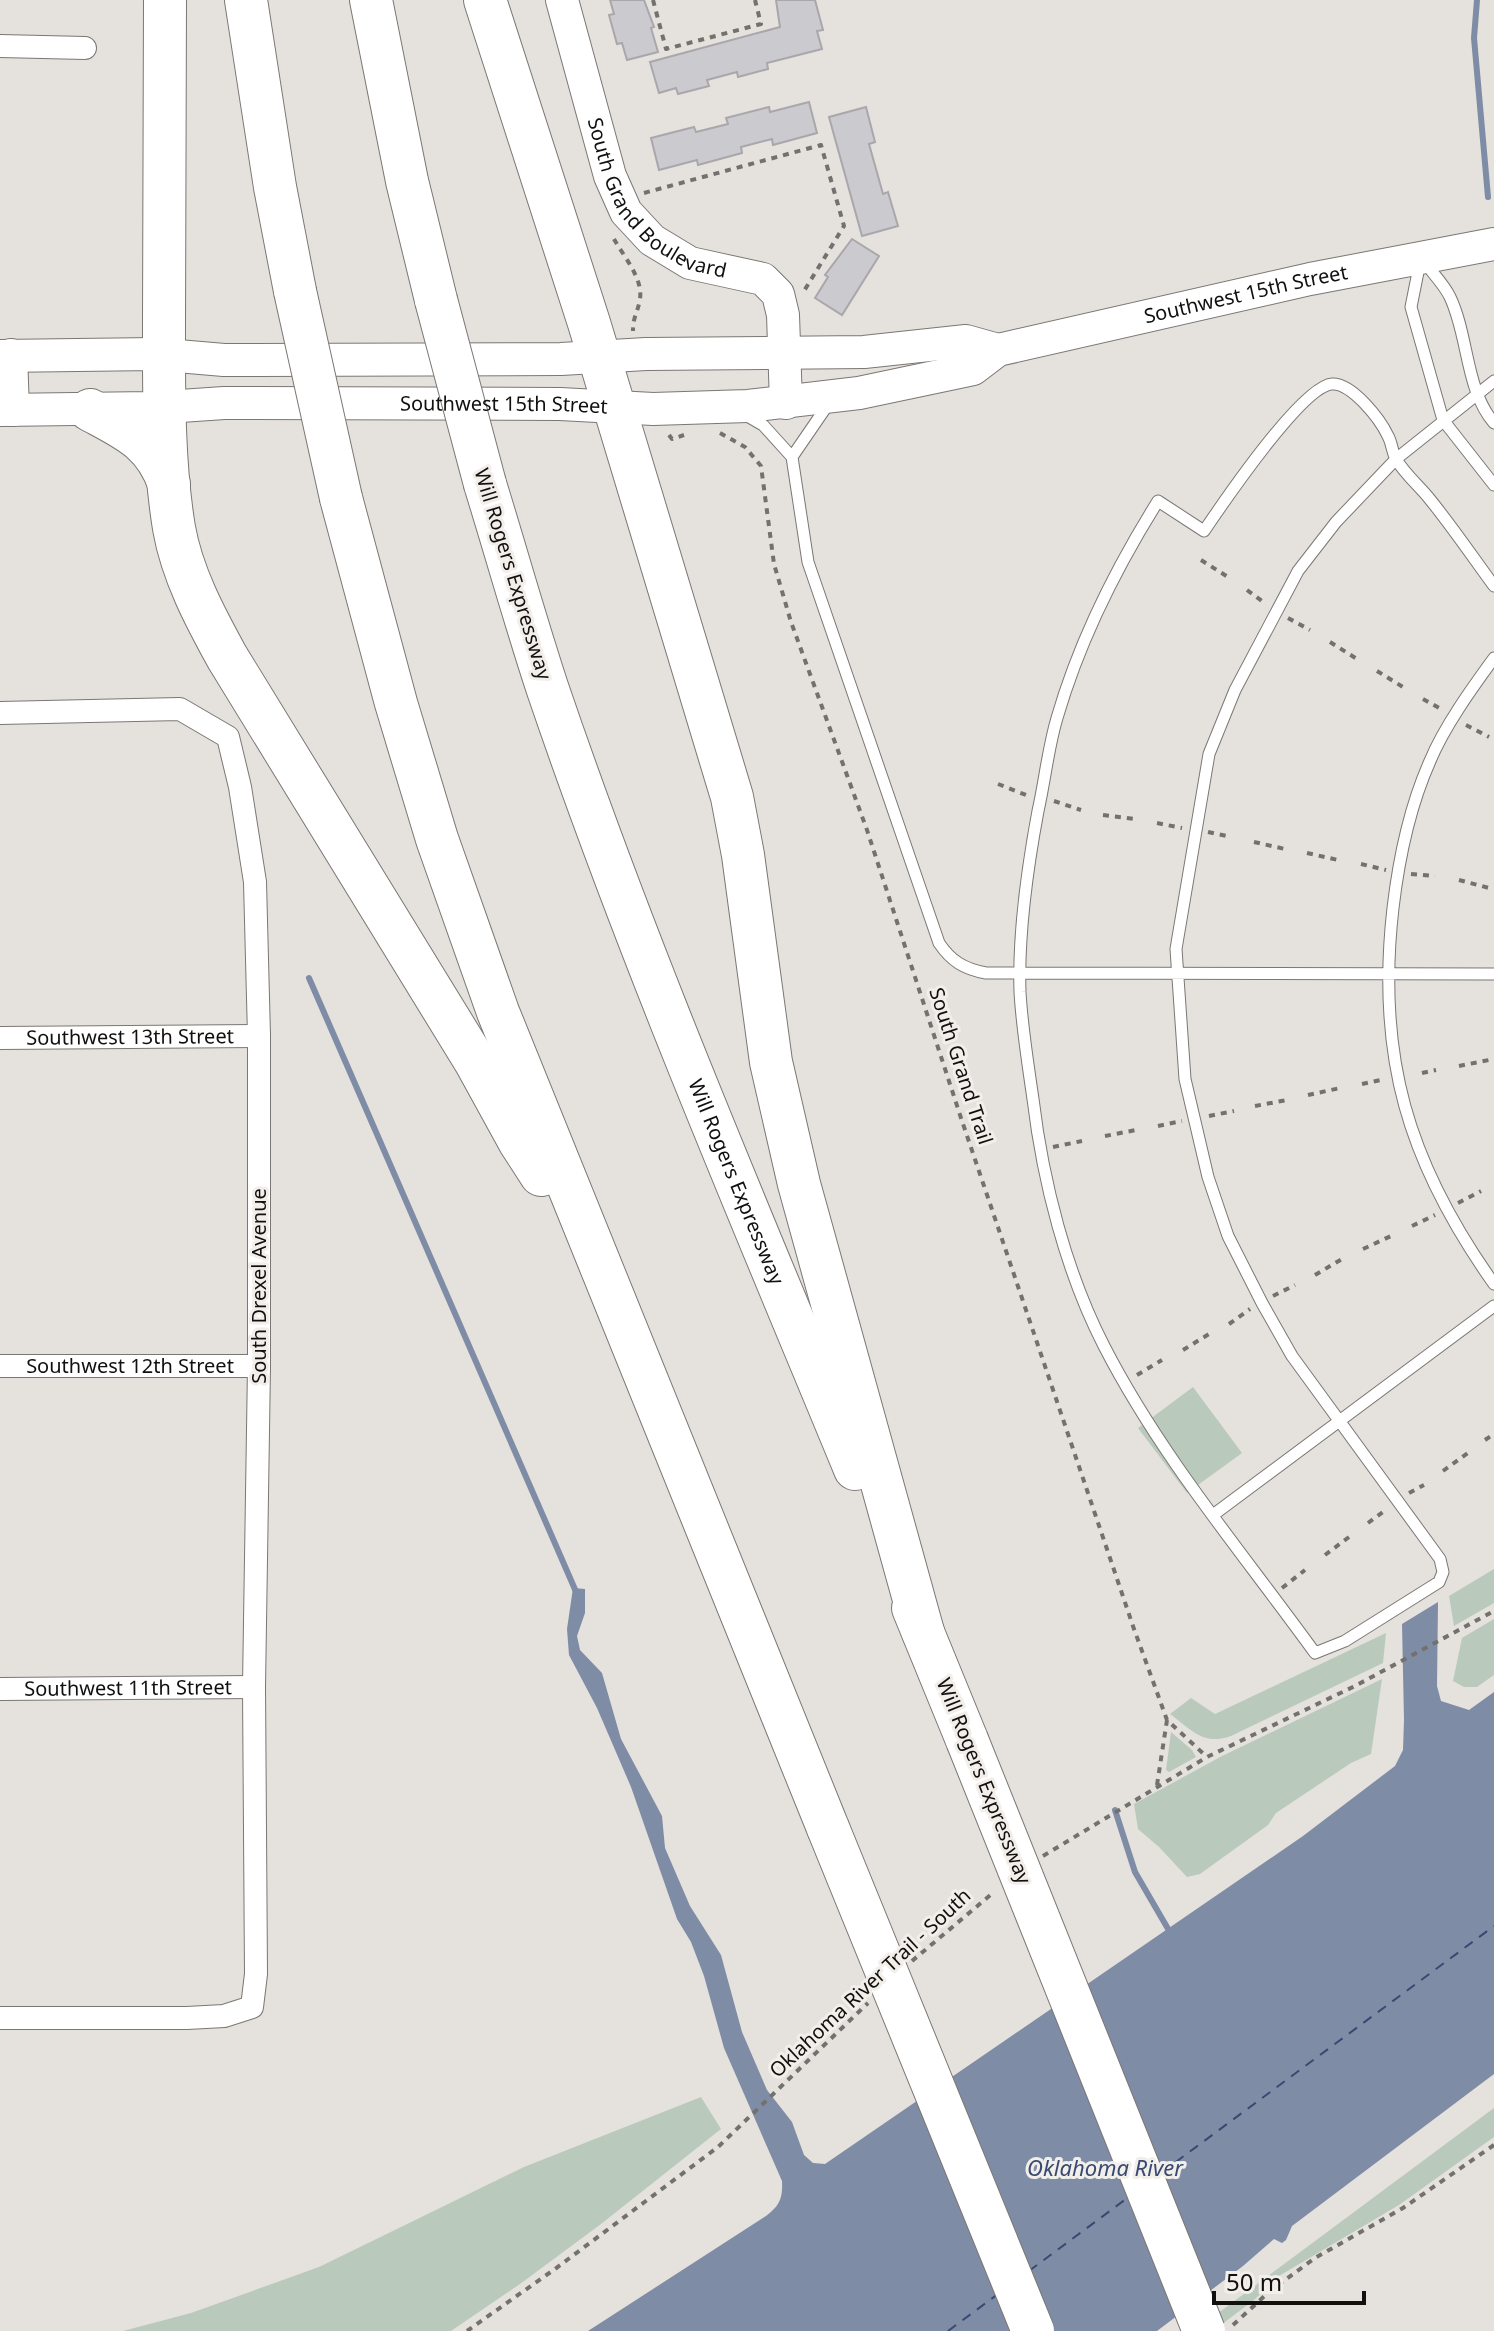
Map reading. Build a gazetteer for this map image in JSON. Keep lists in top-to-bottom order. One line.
{"streets":{"highway":["Will Rogers Expressway"],"main road":["South Grand Boulevard","Southwest 15th Street"],"street":["Southwest 13th Street","South Drexel Avenue","Southwest 12th Street","Southwest 11th Street"],"path":["South Grand Trail","Oklahoma River Trail - South"]},"crossings":[["South Grand Boulevard","Southwest 15th Street"],["Southwest 15th Street","South Grand Trail"],["Southwest 13th Street","South Drexel Avenue"],["South Drexel Avenue","Southwest 12th Street"],["South Drexel Avenue","Southwest 11th Street"]],"water":["Oklahoma River"],"scale_bar":"50 m"}
